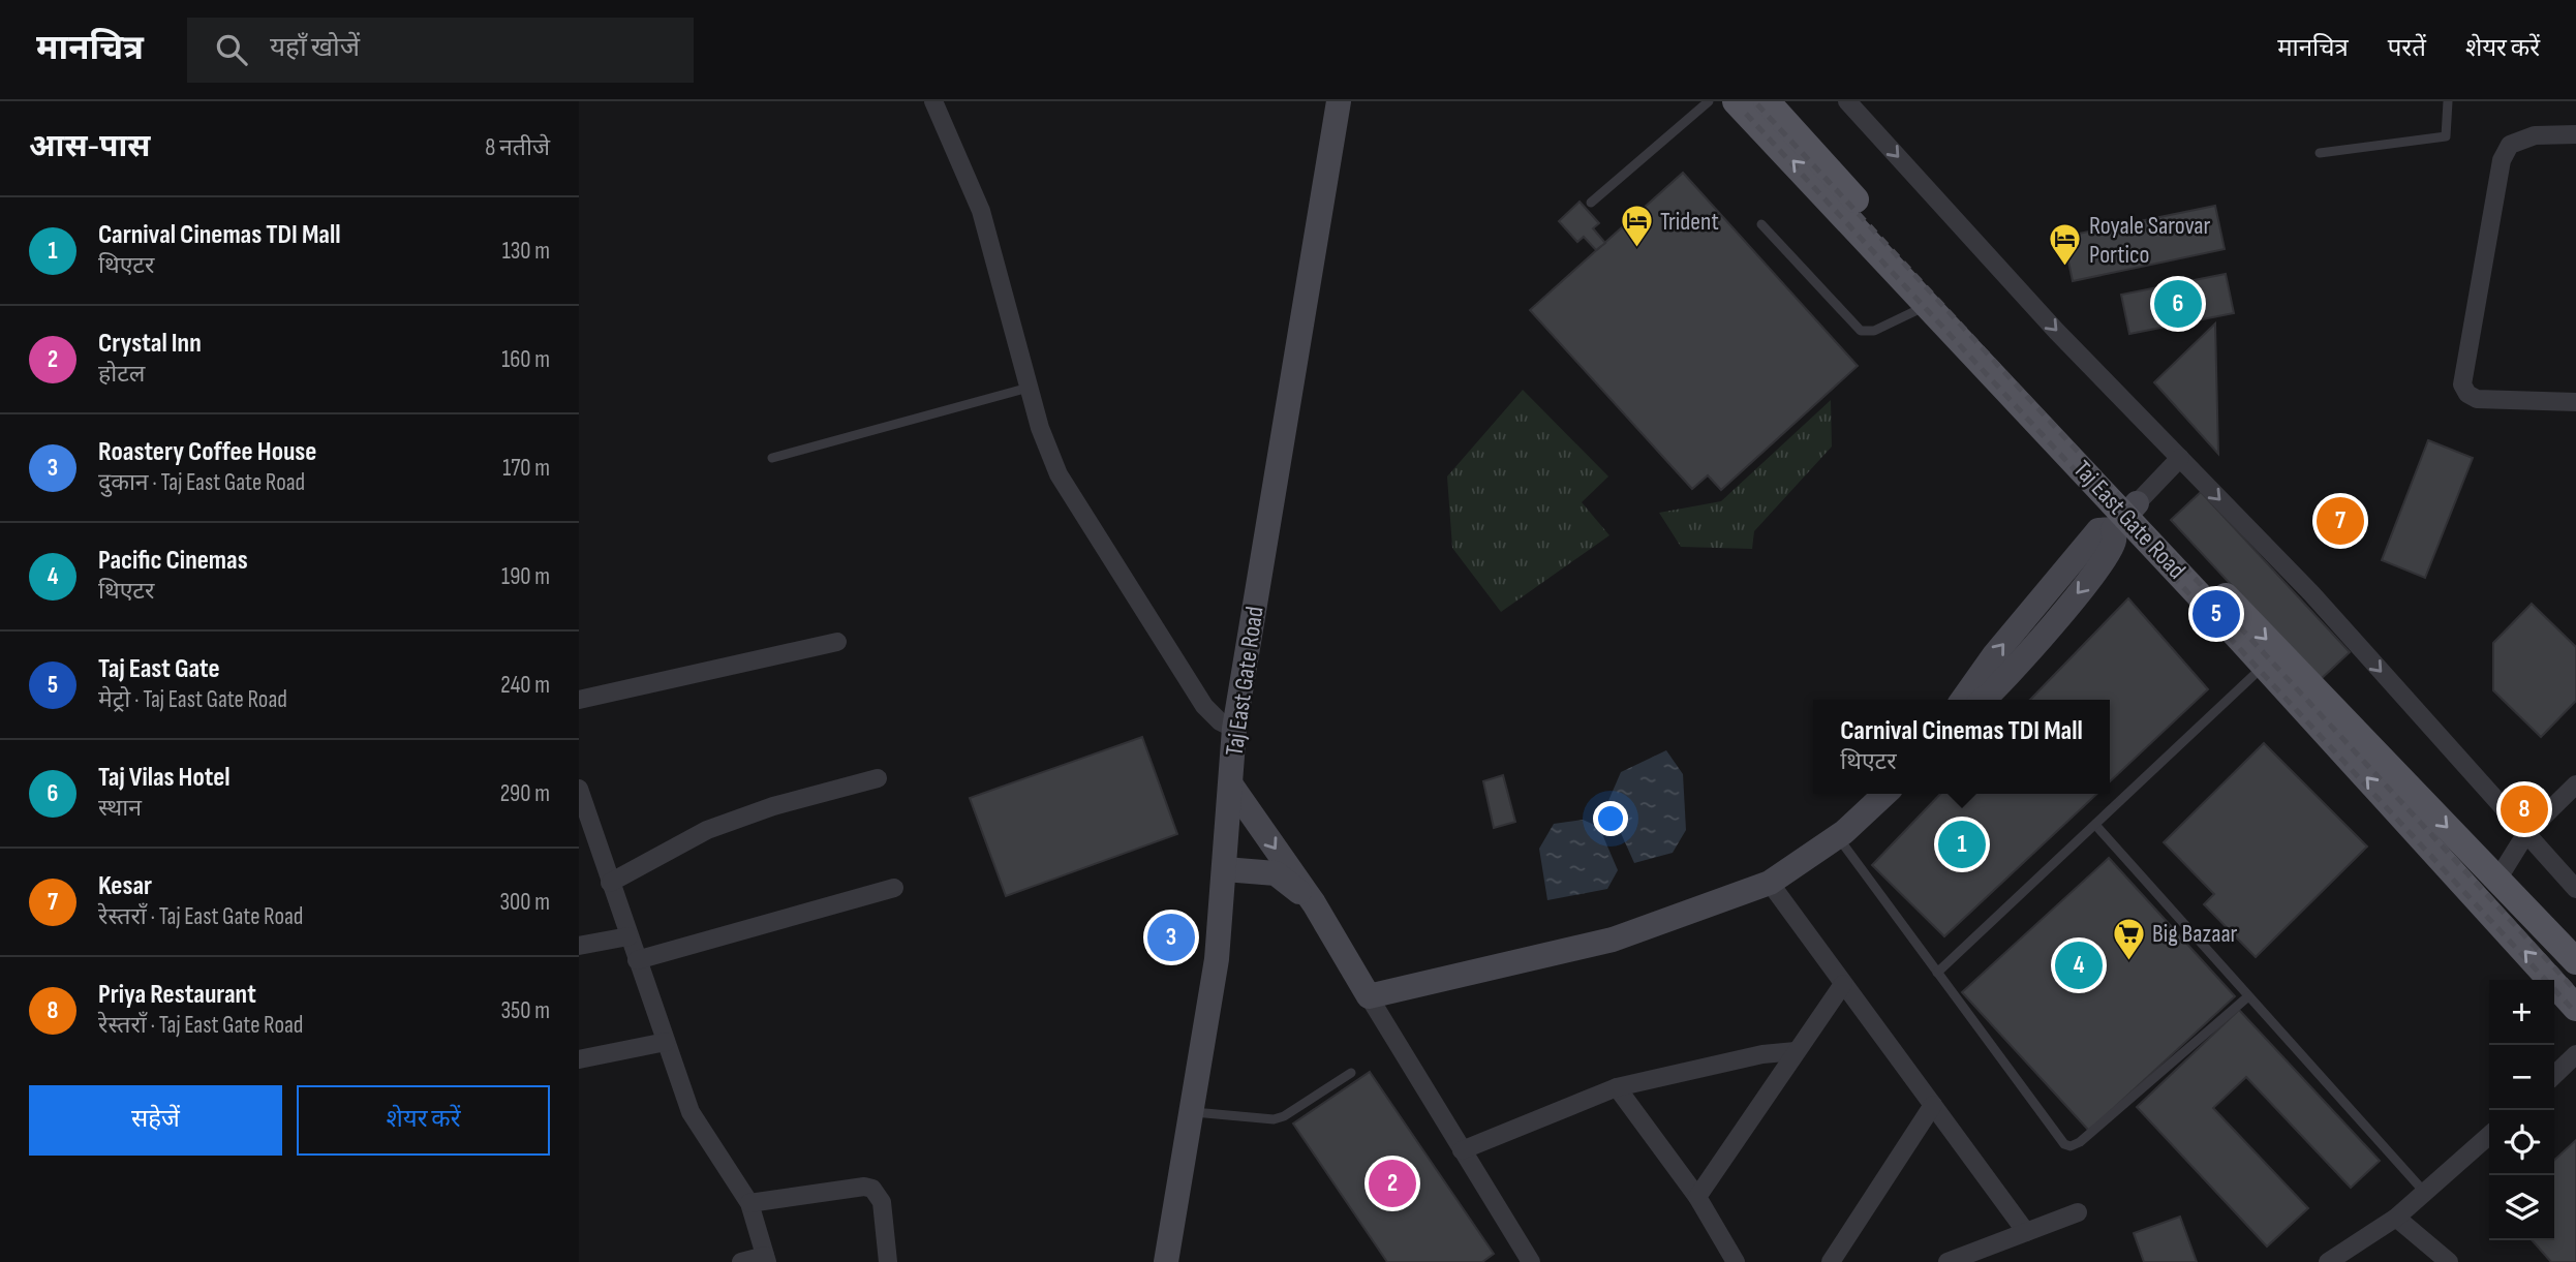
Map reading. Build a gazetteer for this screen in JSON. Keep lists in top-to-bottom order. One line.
{"streets":{"main road":["Taj East Gate Road"]},"places":{"hotel":["Trident","Royale Sarovar Portico"],"supermarket":["Big Bazaar"]},"page":{"header":"मानचित्र","search":"यहाँ खोजें","nav":["मानचित्र","परतें","शेयर करें"],"heading":["आस-पास","8 नतीजे"],"list":[{"mark":"1","name":"Carnival Cinemas TDI Mall","note":"थिएटर","value":"130 m"},{"mark":"2","name":"Crystal Inn","note":"होटल","value":"160 m"},{"mark":"3","name":"Roastery Coffee House","note":"दुकान · Taj East Gate Road","value":"170 m"},{"mark":"4","name":"Pacific Cinemas","note":"थिएटर","value":"190 m"},{"mark":"5","name":"Taj East Gate","note":"मेट्रो · Taj East Gate Road","value":"240 m"},{"mark":"6","name":"Taj Vilas Hotel","note":"स्थान","value":"290 m"},{"mark":"7","name":"Kesar","note":"रेस्तराँ · Taj East Gate Road","value":"300 m"},{"mark":"8","name":"Priya Restaurant","note":"रेस्तराँ · Taj East Gate Road","value":"350 m"}],"pins":["6","7","5","8","1","3","4","2"],"popup":["Carnival Cinemas TDI Mall","थिएटर"],"map_buttons":["+","−"],"buttons":["सहेजें","शेयर करें"]}}
